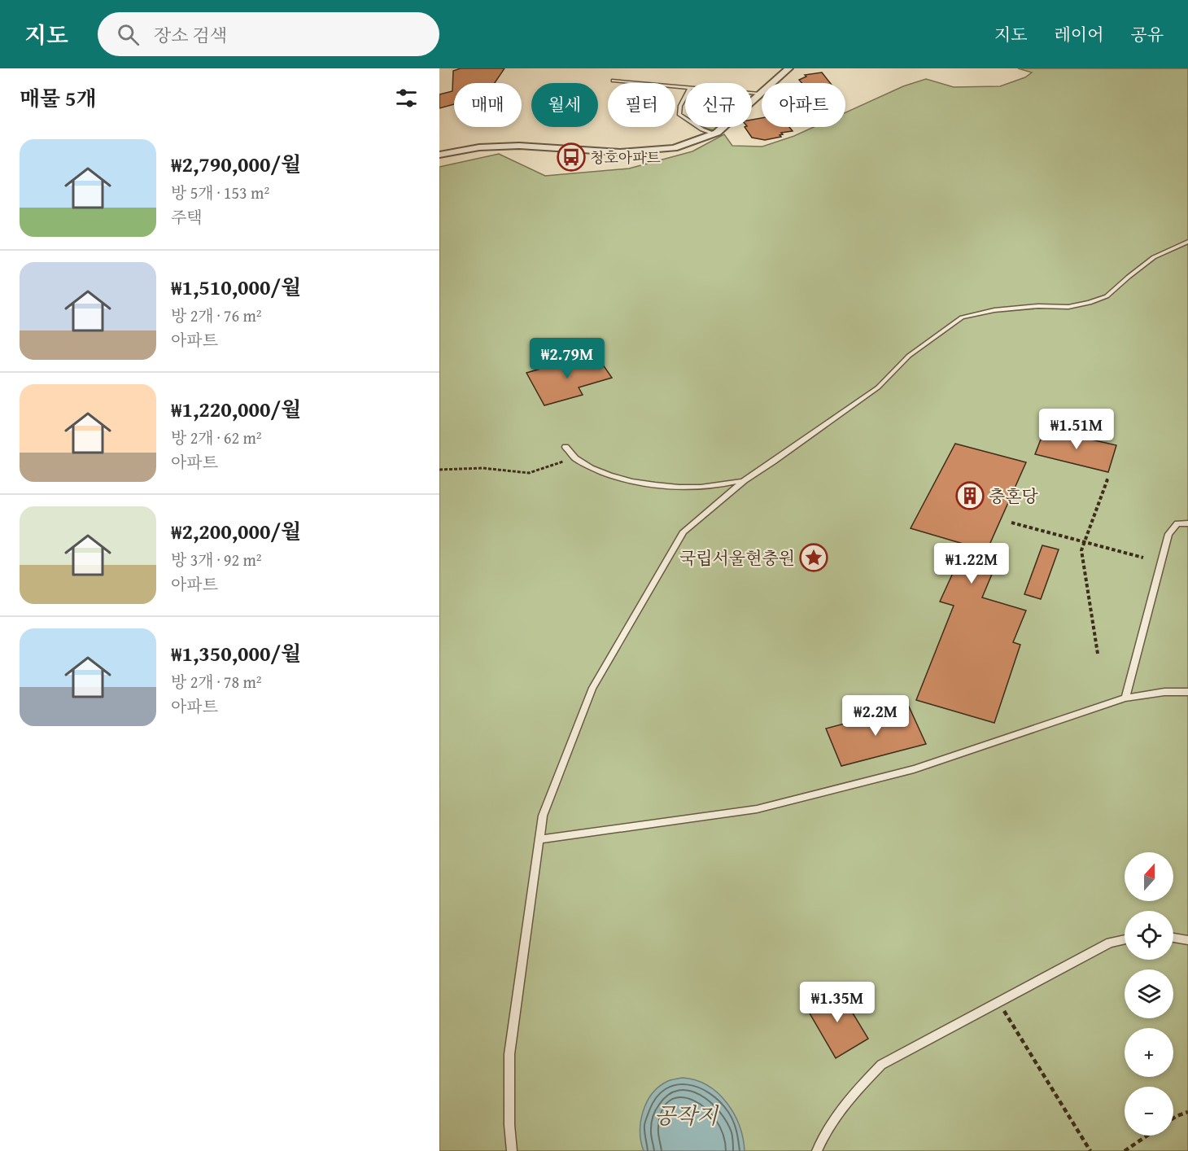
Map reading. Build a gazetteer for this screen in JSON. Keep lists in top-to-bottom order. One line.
{"water":["공작지"],"places":{"bus stop":["청호아파트"],"building":["충혼당"],"place":["국립서울현충원"]},"north":"top","page":{"header":"지도","search":"장소 검색","nav":["지도","레이어","공유"],"heading":"매물 5개","chip":["매매","월세","필터","신규","아파트"],"list":[{"name":"₩2,790,000/월","note":"방 5개 · 153 m² · 주택"},{"name":"₩1,510,000/월","note":"방 2개 · 76 m² · 아파트"},{"name":"₩1,220,000/월","note":"방 2개 · 62 m² · 아파트"},{"name":"₩2,200,000/월","note":"방 3개 · 92 m² · 아파트"},{"name":"₩1,350,000/월","note":"방 2개 · 78 m² · 아파트"}],"price":["₩2.79M","₩1.51M","₩1.22M","₩2.2M","₩1.35M"],"map_buttons":["+","−"]}}
